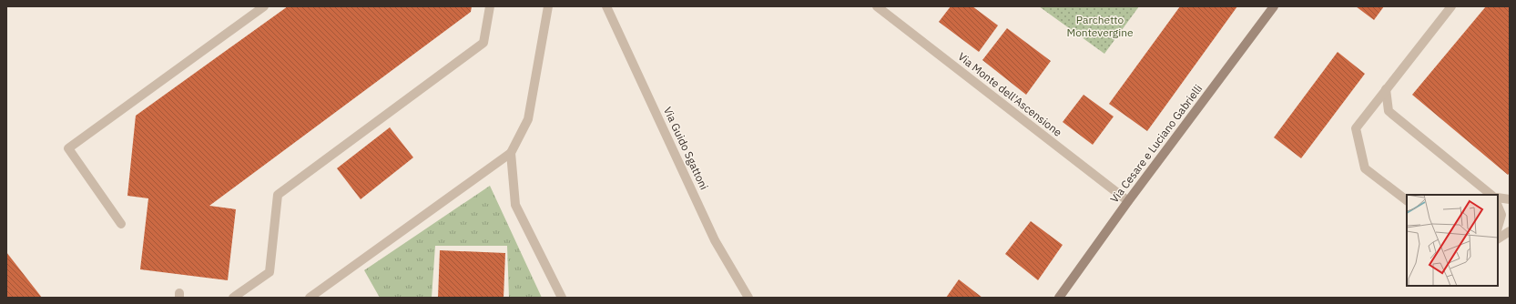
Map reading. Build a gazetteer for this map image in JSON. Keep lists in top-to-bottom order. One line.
{"streets":{"main road":["Via Cesare e Luciano Gabrielli"],"street":["Via Monte dell'Ascensione","Via Guido Sgattoni"]},"crossings":[["Via Monte dell'Ascensione","Via Cesare e Luciano Gabrielli"]],"parks":["Parchetto Montevergine"]}
